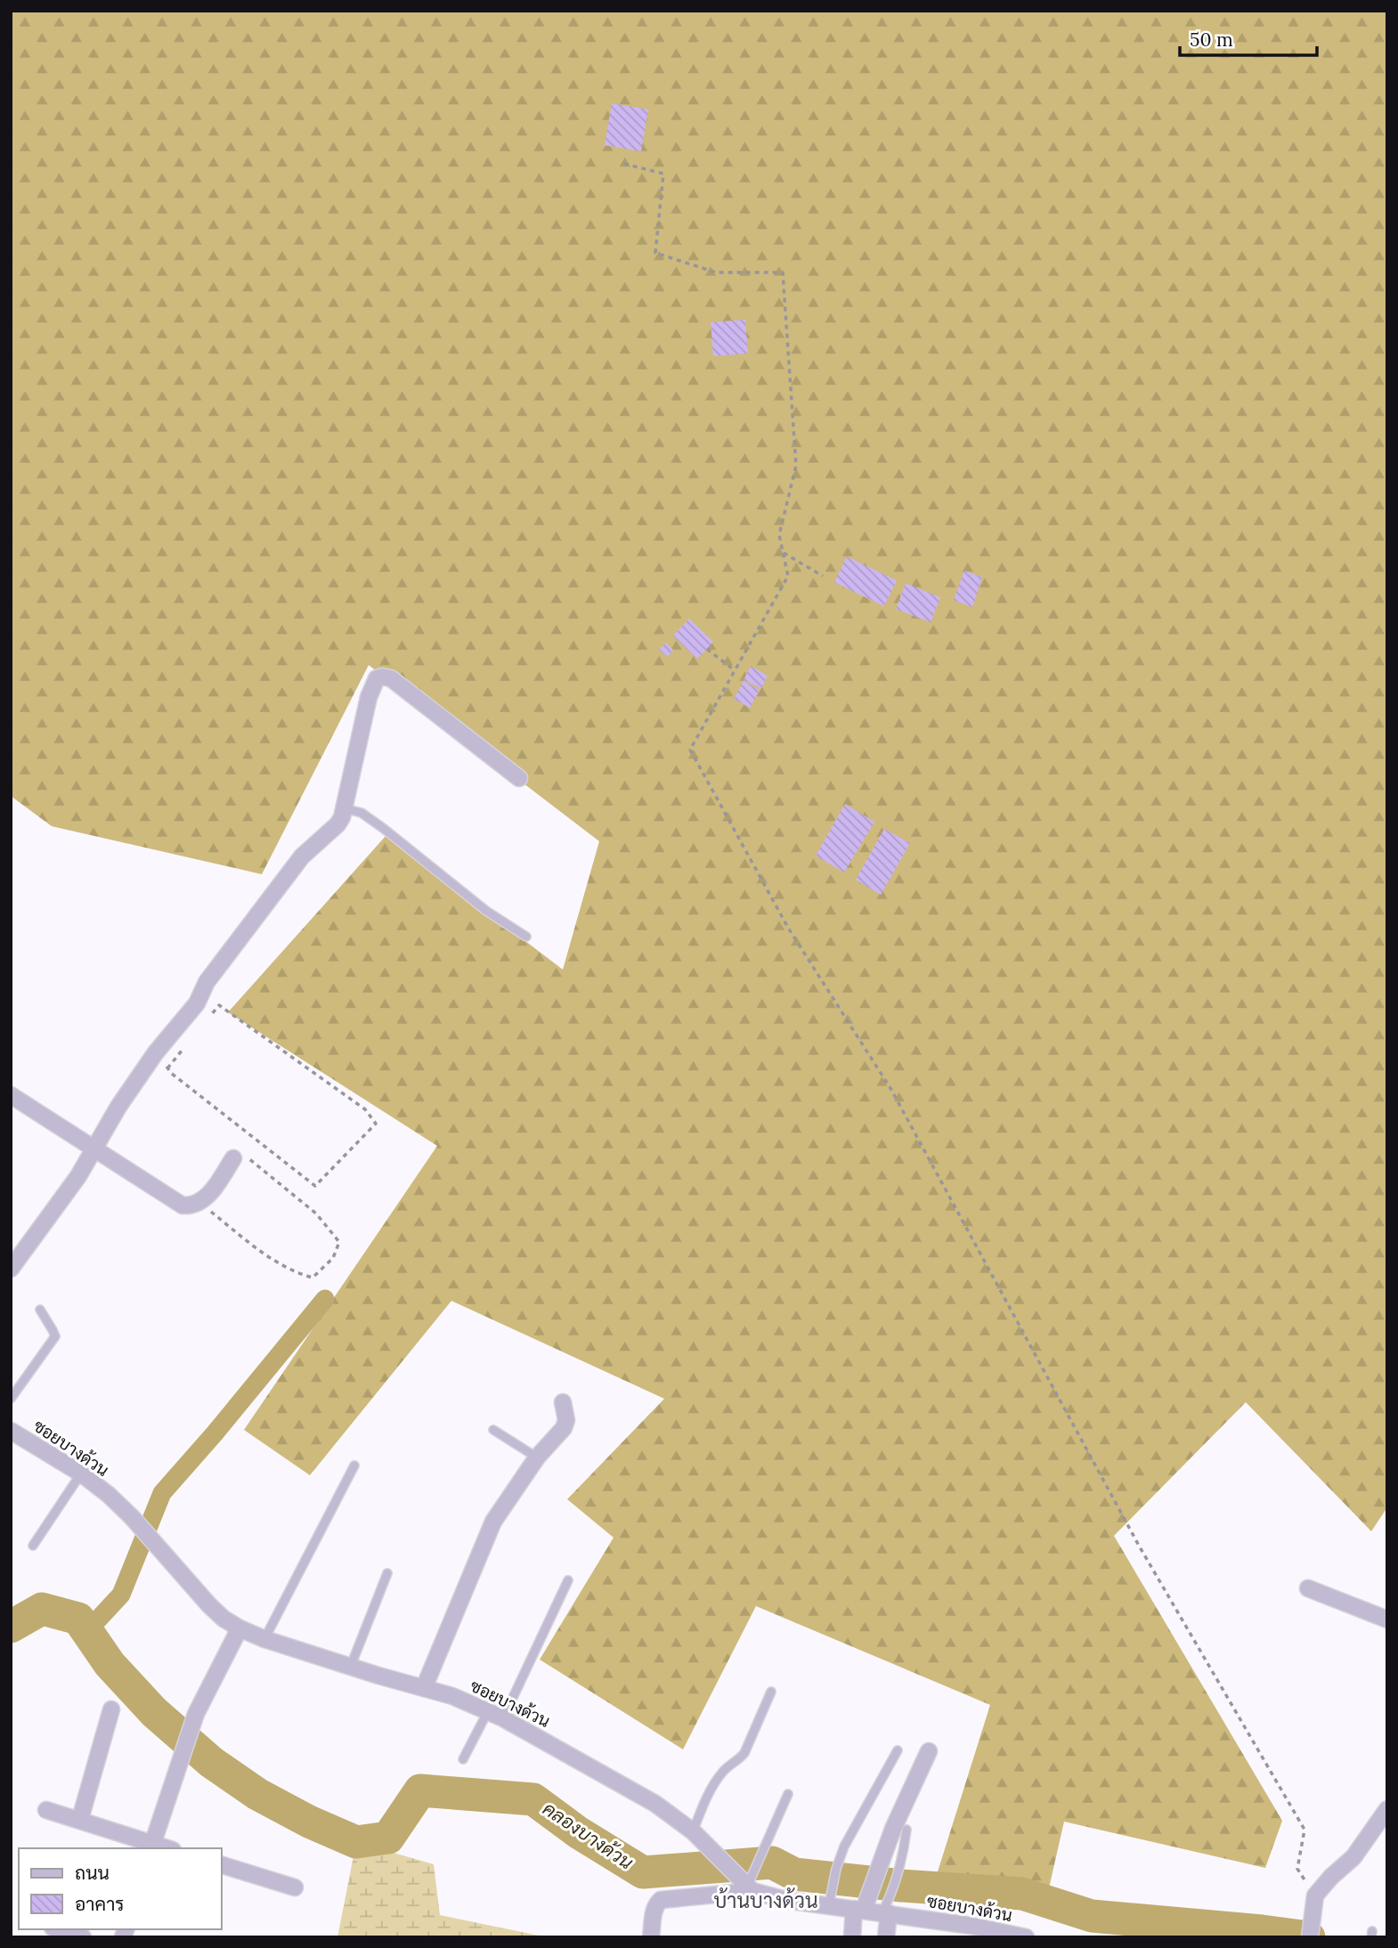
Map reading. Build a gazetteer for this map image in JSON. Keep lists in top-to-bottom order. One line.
{"streets":{"street":["ซอยบางด้วน"]},"districts":["บ้านบางด้วน"],"water":["คลองบางด้วน"],"legend":["ถนน","อาคาร"],"scale_bar":"50 m"}
